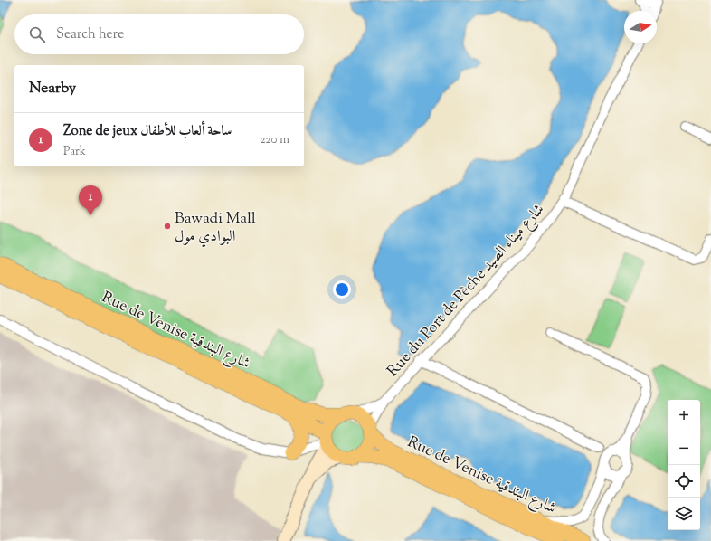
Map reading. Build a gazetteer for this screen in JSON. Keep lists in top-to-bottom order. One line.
{"streets":{"main road":["Rue de Venise شارع البندقية"],"street":["Rue du Port de Pêche شارع ميناء الصيد"]},"crossings":[["Rue du Port de Pêche شارع ميناء الصيد","Rue de Venise شارع البندقية"]],"places":["Bawadi Mall البوادي مول"],"north":"right","page":{"search":"Search here","heading":"Nearby","list":[{"mark":"1","name":"Zone de jeux ساحة ألعاب للأطفال","note":"Park","value":"220 m"}],"pins":"1","map_buttons":["+","−"]}}
